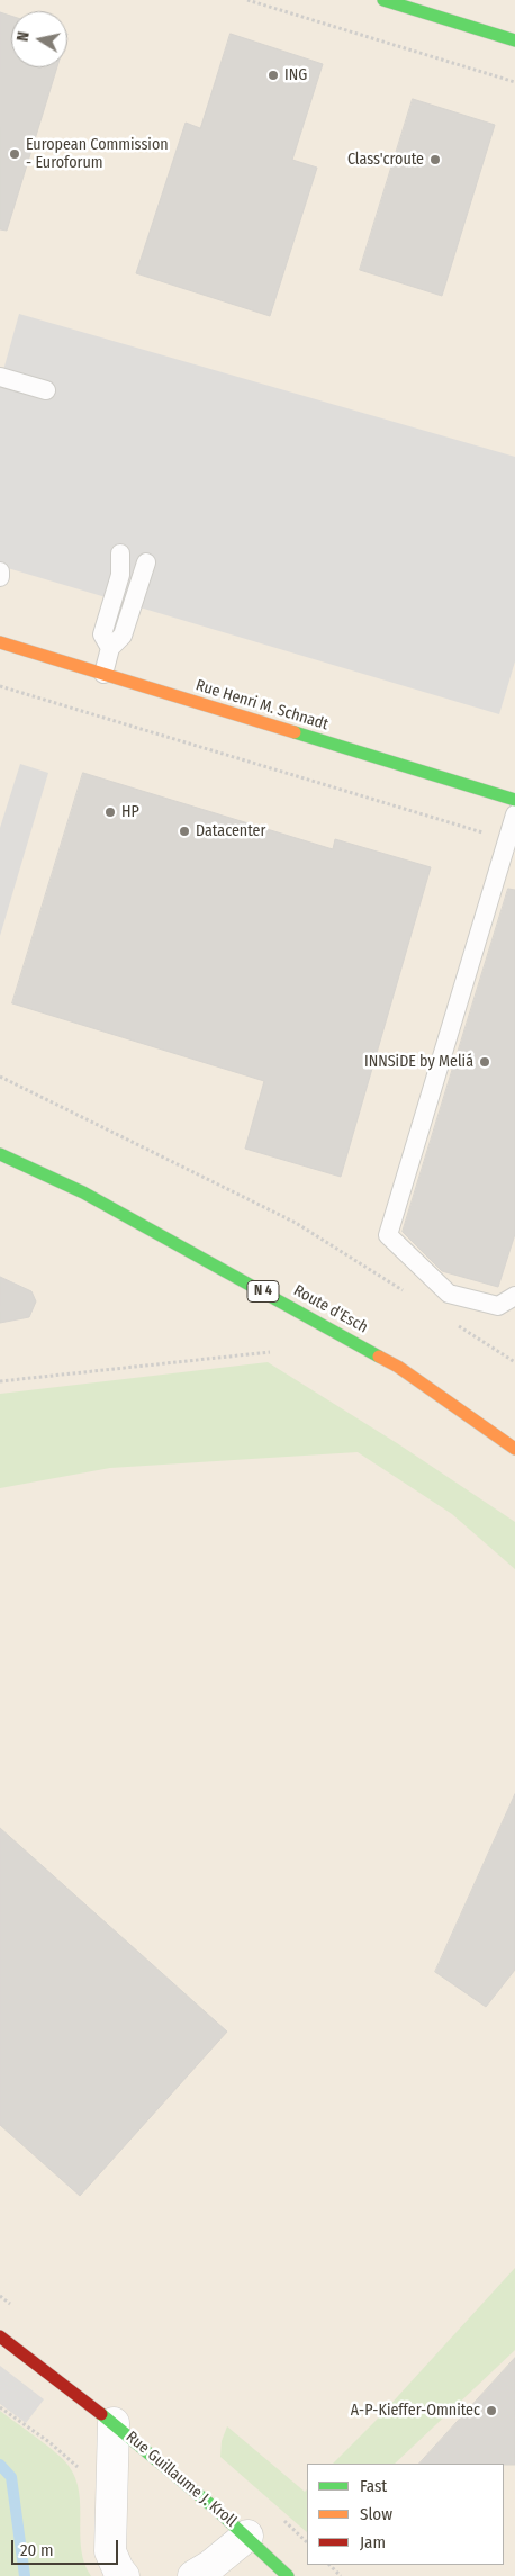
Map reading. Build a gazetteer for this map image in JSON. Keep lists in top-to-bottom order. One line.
{"streets":{"street":["Rue Henri M. Schnadt","N 4","Route d'Esch","Rue Guillaume J. Kroll"]},"places":["ING","European Commission - Euroforum","Class'croute","HP","Datacenter","INNSiDE by Meliá","A-P-Kieffer-Omnitec"],"legend":["Fast","Slow","Jam"],"scale_bar":"20 m","north":"left"}
